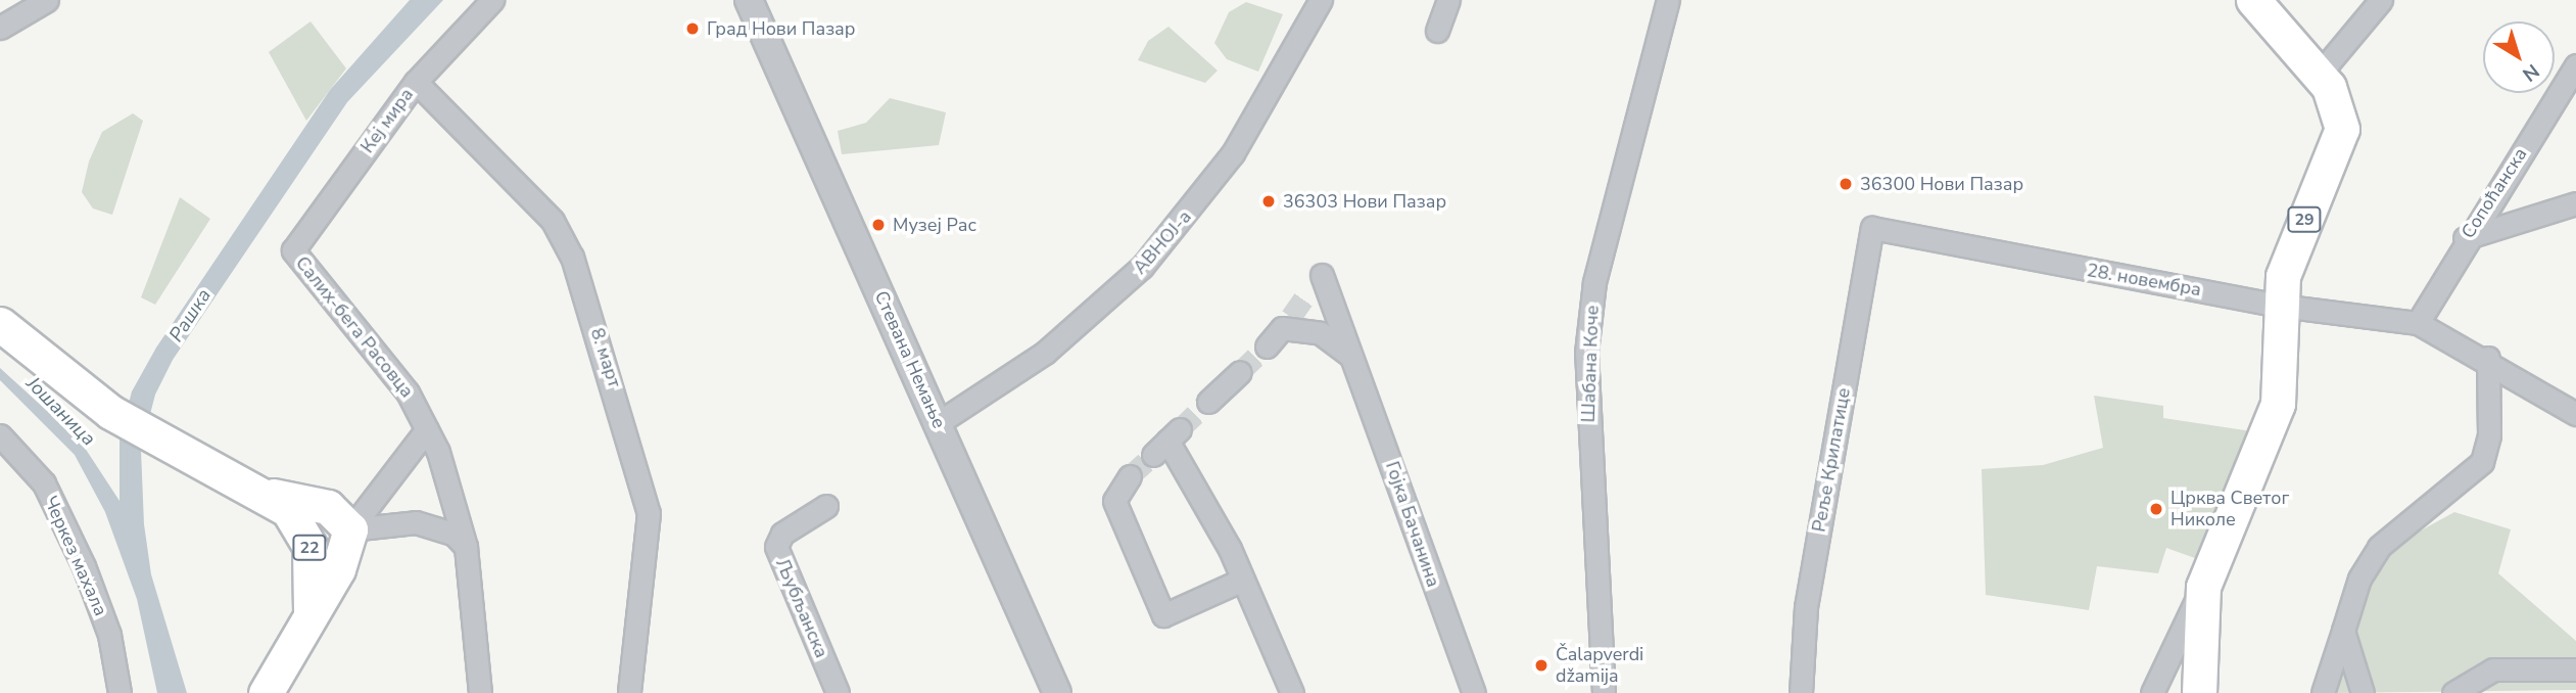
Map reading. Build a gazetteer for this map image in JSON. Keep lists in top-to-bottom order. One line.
{"streets":{"main road":["29","22"],"street":["Кеј мира","Сопоћанска","АВНОЈ-а","28. новембра","Салих-бега Расовца","8. март","Стевана Немање","Шабана Коче","Реље Крилатице","Гојка Бачанина","Черкез махала","Љубљанска"]},"crossings":[["Кеј мира","Салих-бега Расовца"],["Кеј мира","8. март"],["Сопоћанска","28. новембра"],["29","28. новембра"],["АВНОЈ-а","Стевана Немање"],["28. новембра","Реље Крилатице"]],"water":["Рашка","Јошаница"],"places":["Град Нови Пазар","36300 Нови Пазар","36303 Нови Пазар","Музеј Рас","Црква Светог Николе","Čalapverdi džamija"],"north":"bottom right"}
